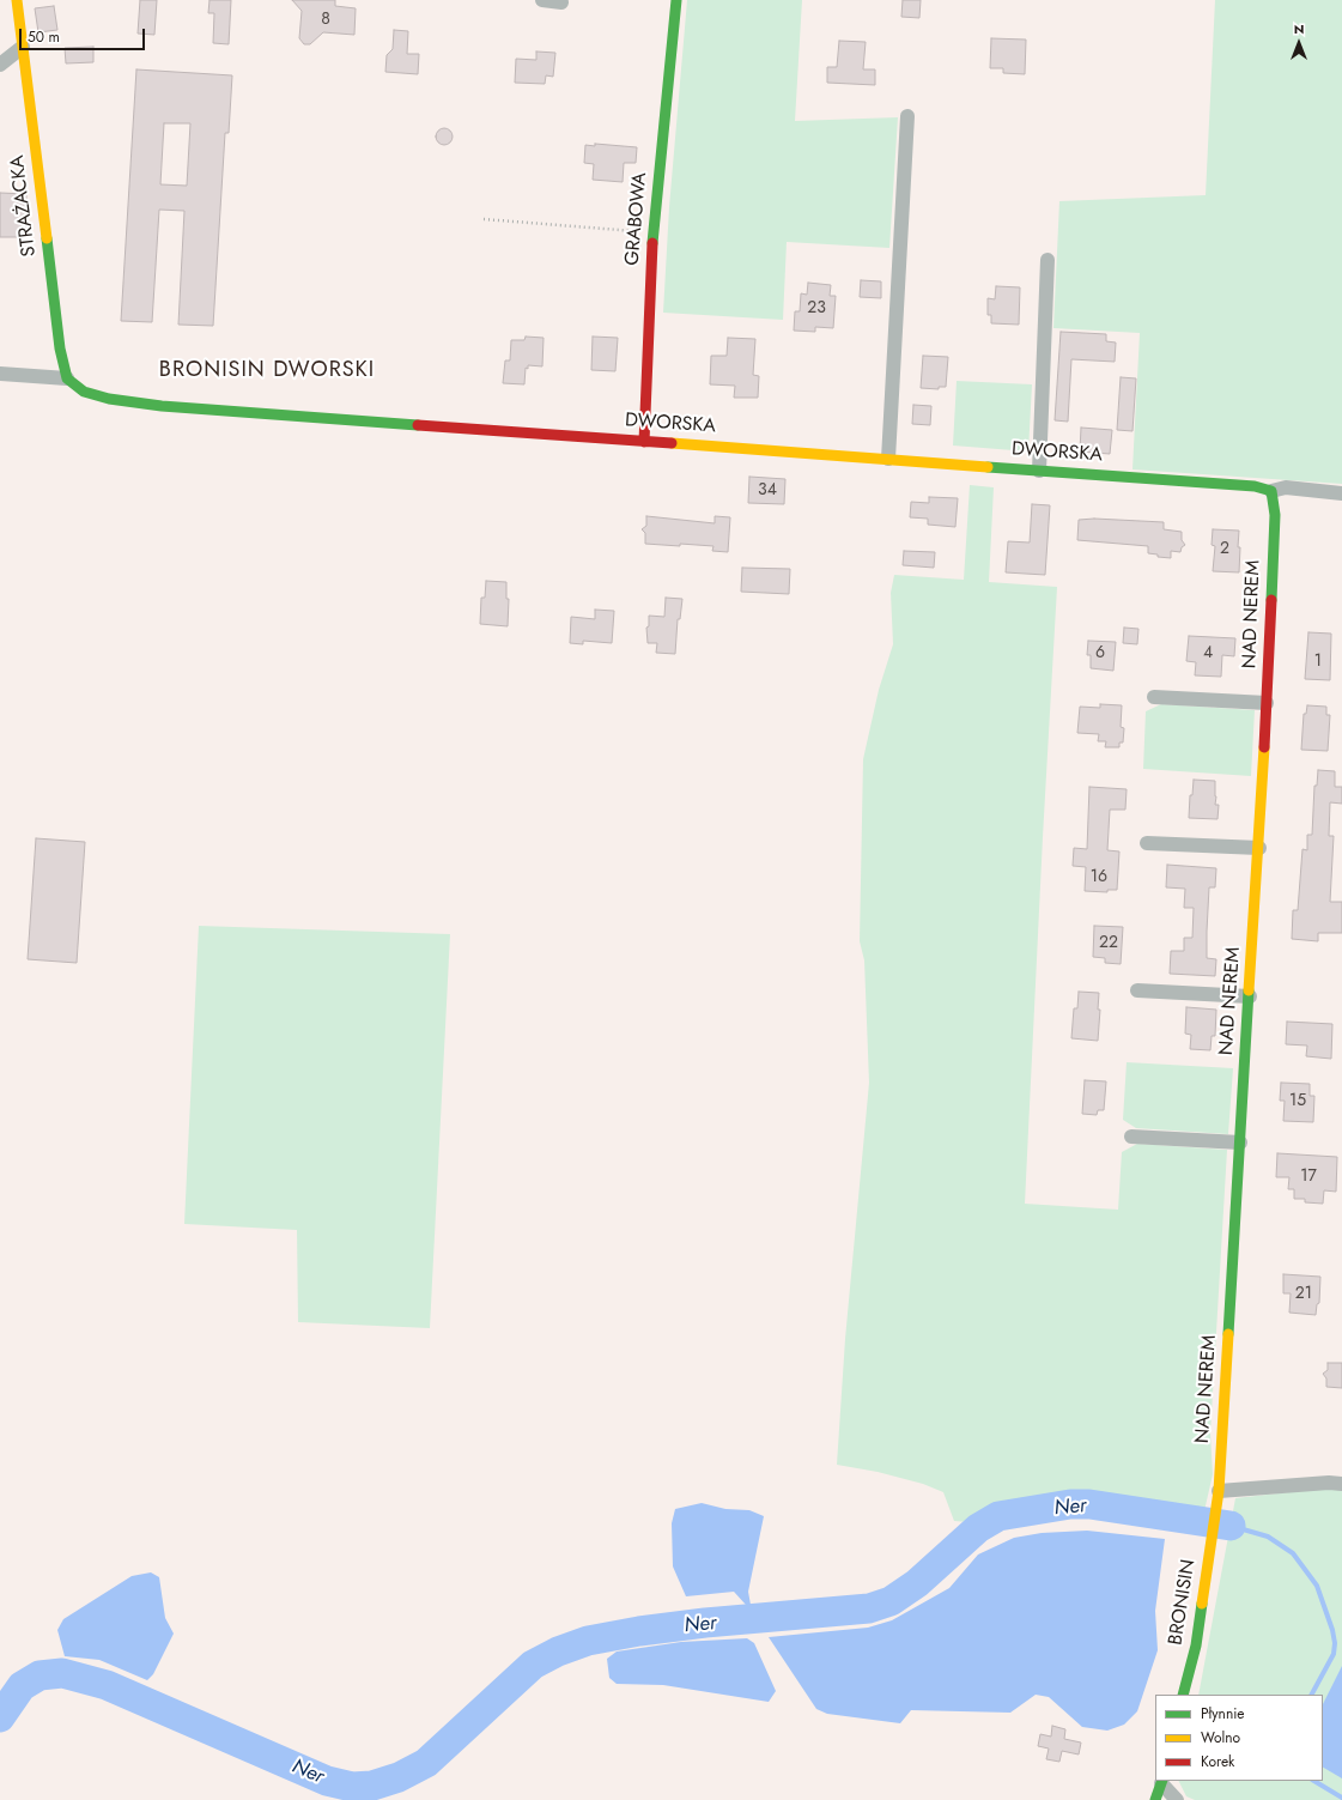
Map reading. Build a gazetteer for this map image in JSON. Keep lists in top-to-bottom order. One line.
{"streets":{"street":["STRAŻACKA","GRABOWA","DWORSKA","NAD NEREM","BRONISIN"]},"crossings":[["STRAŻACKA","DWORSKA"],["GRABOWA","DWORSKA"],["DWORSKA","NAD NEREM"],["NAD NEREM","BRONISIN"]],"districts":["BRONISIN DWORSKI"],"water":["Ner"],"house_numbers":["8","23","34","2","6","4","1","16","22","15","17","21"],"legend":["Płynnie","Wolno","Korek"],"scale_bar":"50 m","north":"top"}
